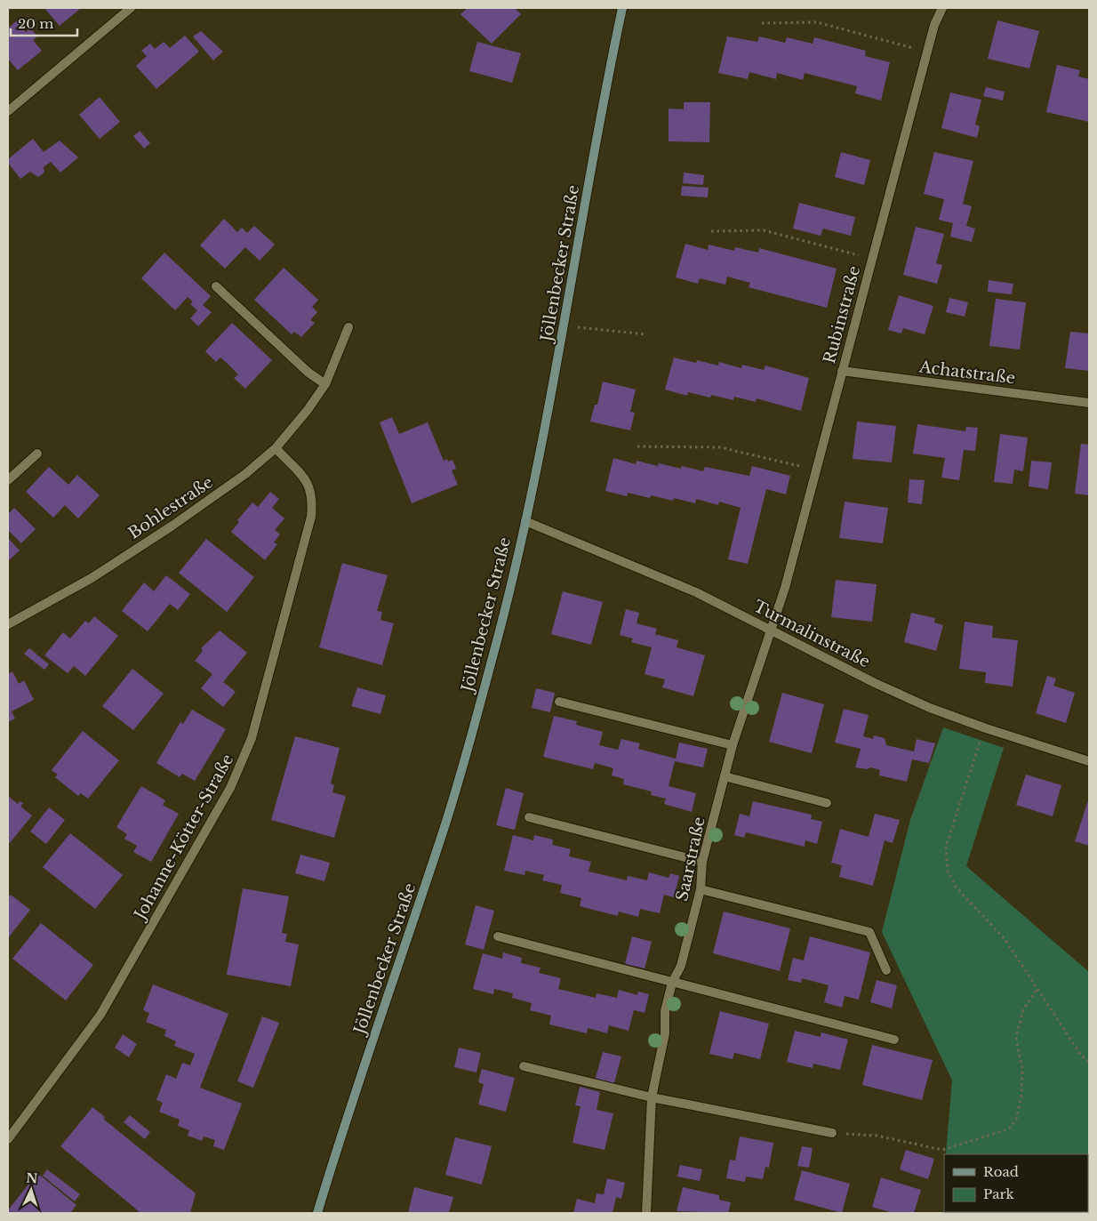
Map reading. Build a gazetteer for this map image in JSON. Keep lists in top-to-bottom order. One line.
{"streets":{"main road":["Jöllenbecker Straße"],"street":["Rubinstraße","Achatstraße","Bohlestraße","Turmalinstraße","Johanne-Kötter-Straße","Saarstraße"]},"crossings":[["Jöllenbecker Straße","Turmalinstraße"],["Rubinstraße","Achatstraße"],["Rubinstraße","Turmalinstraße"],["Rubinstraße","Saarstraße"],["Bohlestraße","Johanne-Kötter-Straße"],["Turmalinstraße","Saarstraße"]],"legend":["Road","Park"],"scale_bar":"20 m","north":"top"}
